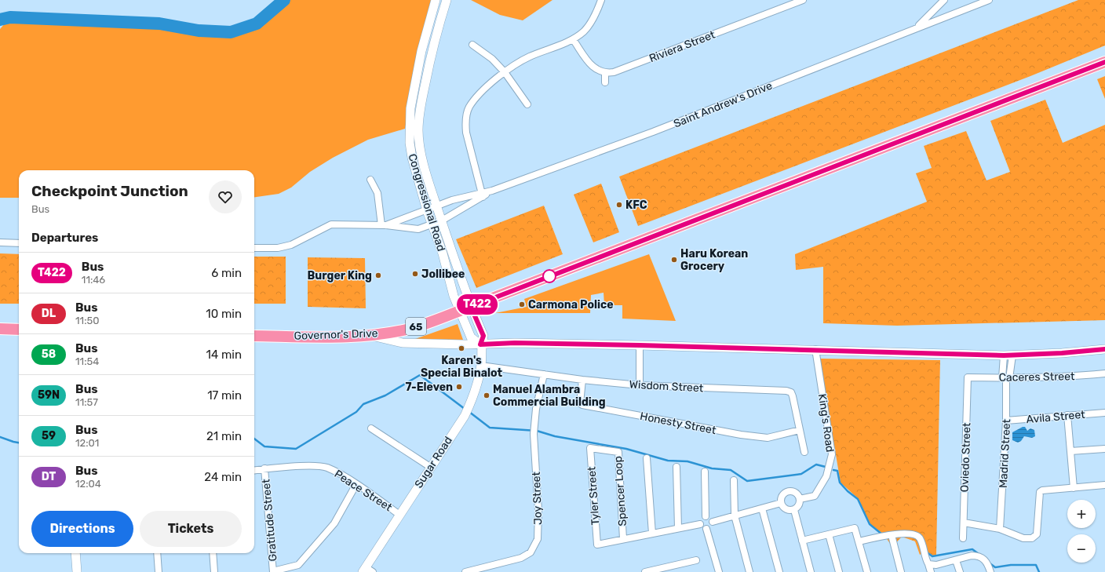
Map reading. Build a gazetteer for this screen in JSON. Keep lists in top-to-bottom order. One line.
{"streets":{"highway":["65","Governor's Drive"],"main road":["Congressional Road","Sugar Road"],"street":["Riviera Street","Saint Andrew's Drive","Caceres Street","Wisdom Street","Avila Street","Honesty Street","King's Road","Madrid Street","Oviedo Street","Peace Street","Spencer Loop","Tyler Street","Joy Street","Gratitude Street"]},"crossings":[["Saint Andrew's Drive","Congressional Road"],["Congressional Road","Governor's Drive"],["Congressional Road","Sugar Road"],["65","Governor's Drive"],["65","King's Road"],["65","Madrid Street"],["65","Sugar Road"],["Governor's Drive","Sugar Road"],["Caceres Street","Madrid Street"],["Caceres Street","Oviedo Street"],["Wisdom Street","Honesty Street"],["Wisdom Street","Sugar Road"],["Wisdom Street","Joy Street"],["Avila Street","Madrid Street"],["Sugar Road","Peace Street"],["Peace Street","Gratitude Street"],["Spencer Loop","Tyler Street"]],"places":["KFC","Haru Korean Grocery","Jollibee","Burger King","Carmona Police","Karen's Special Binalot","7-Eleven","Manuel Alambra Commercial Building"],"lines":["bus line T422"],"page":{"on_map":"T422","heading":[["Checkpoint Junction","Bus"],"Departures"],"list":[{"mark":"T422","name":"Bus","note":"11:46","value":"6 min"},{"mark":"DL","name":"Bus","note":"11:50","value":"10 min"},{"mark":"58","name":"Bus","note":"11:54","value":"14 min"},{"mark":"59N","name":"Bus","note":"11:57","value":"17 min"},{"mark":"59","name":"Bus","note":"12:01","value":"21 min"},{"mark":"DT","name":"Bus","note":"12:04","value":"24 min"}],"map_buttons":["+","−"],"buttons":["Directions","Tickets"]}}
